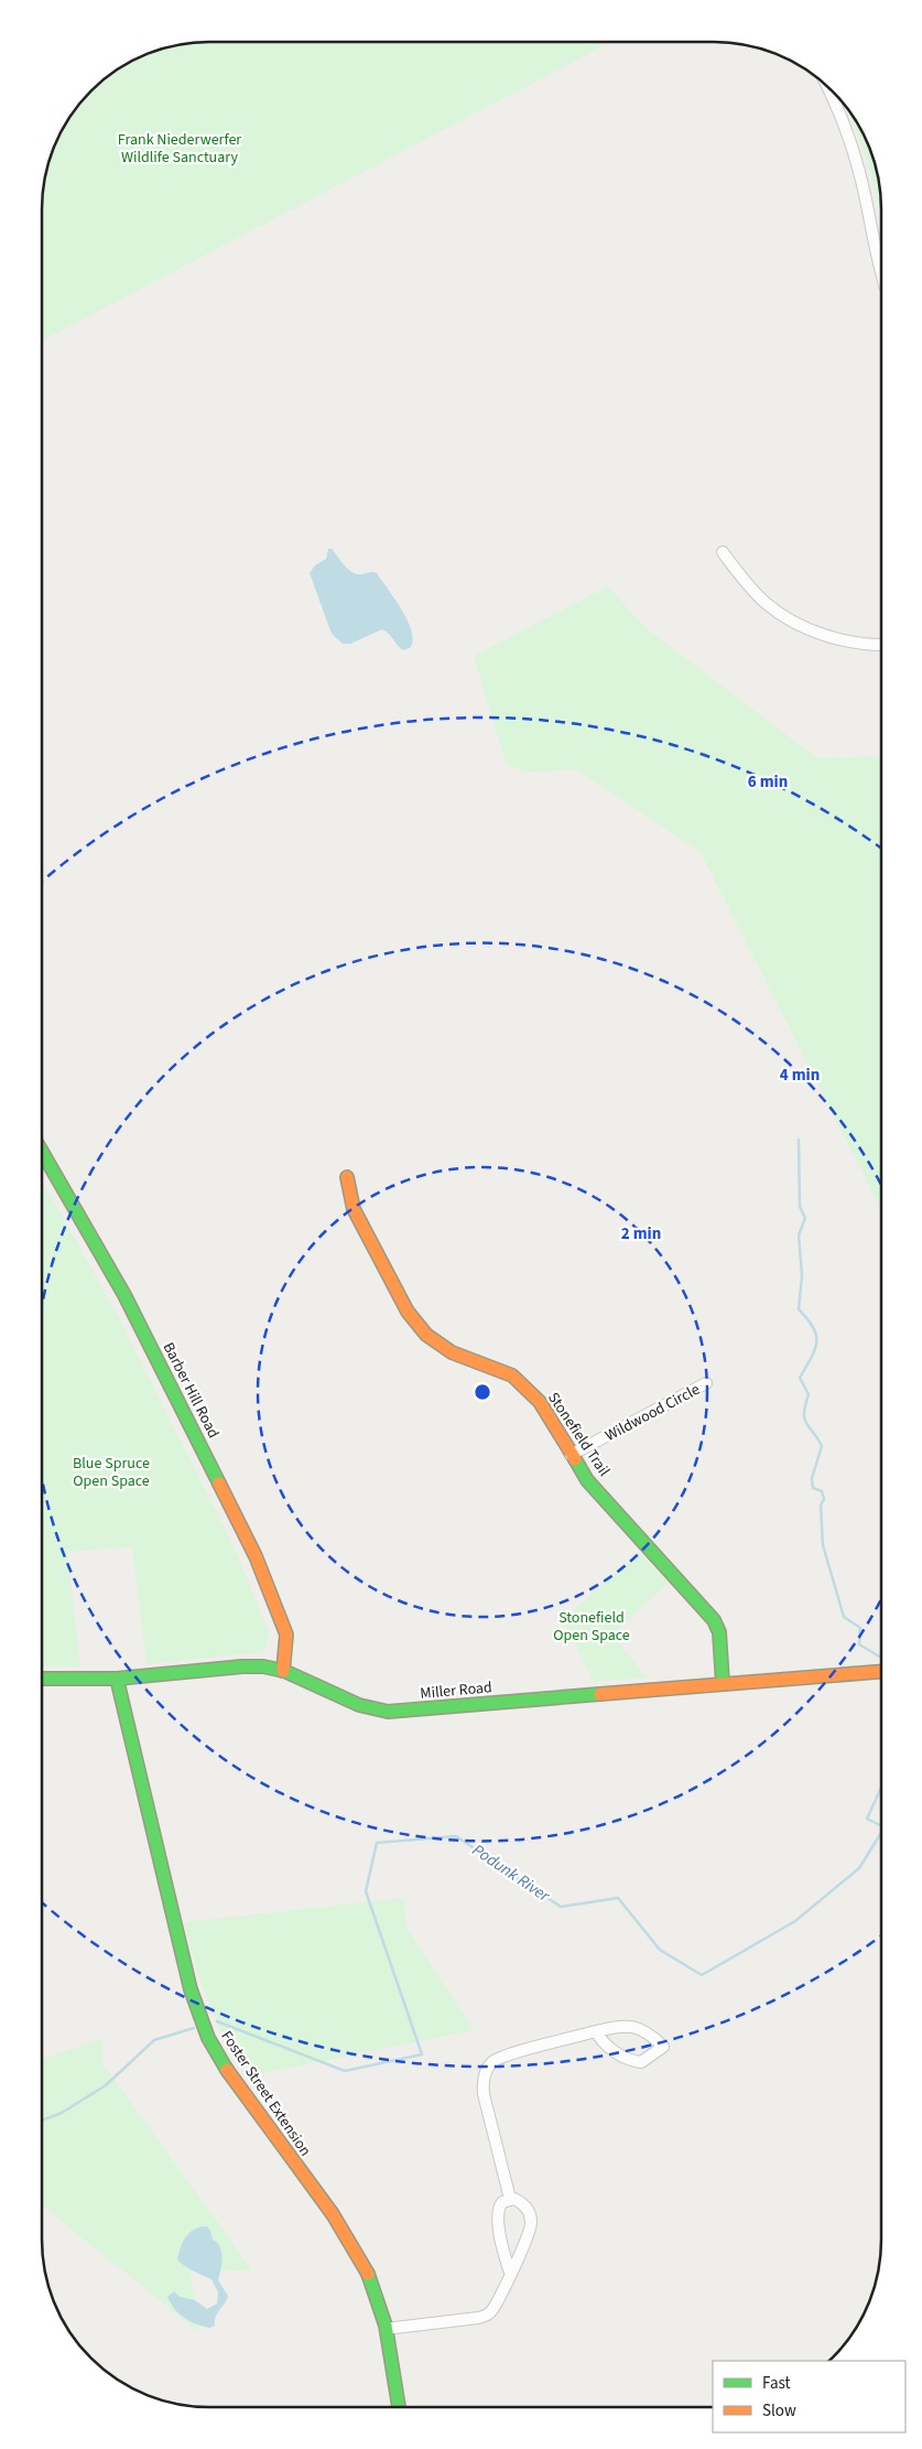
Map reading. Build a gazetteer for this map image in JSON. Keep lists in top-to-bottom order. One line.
{"streets":{"street":["Barber Hill Road","Wildwood Circle","Stonefield Trail","Miller Road","Foster Street Extension"]},"crossings":[["Barber Hill Road","Miller Road"],["Wildwood Circle","Stonefield Trail"],["Stonefield Trail","Miller Road"],["Miller Road","Foster Street Extension"]],"water":["Podunk River"],"parks":["Frank Niederwerfer Wildlife Sanctuary","Blue Spruce Open Space","Stonefield Open Space"],"legend":["Fast","Slow"],"rings":["6 min","4 min","2 min"]}
